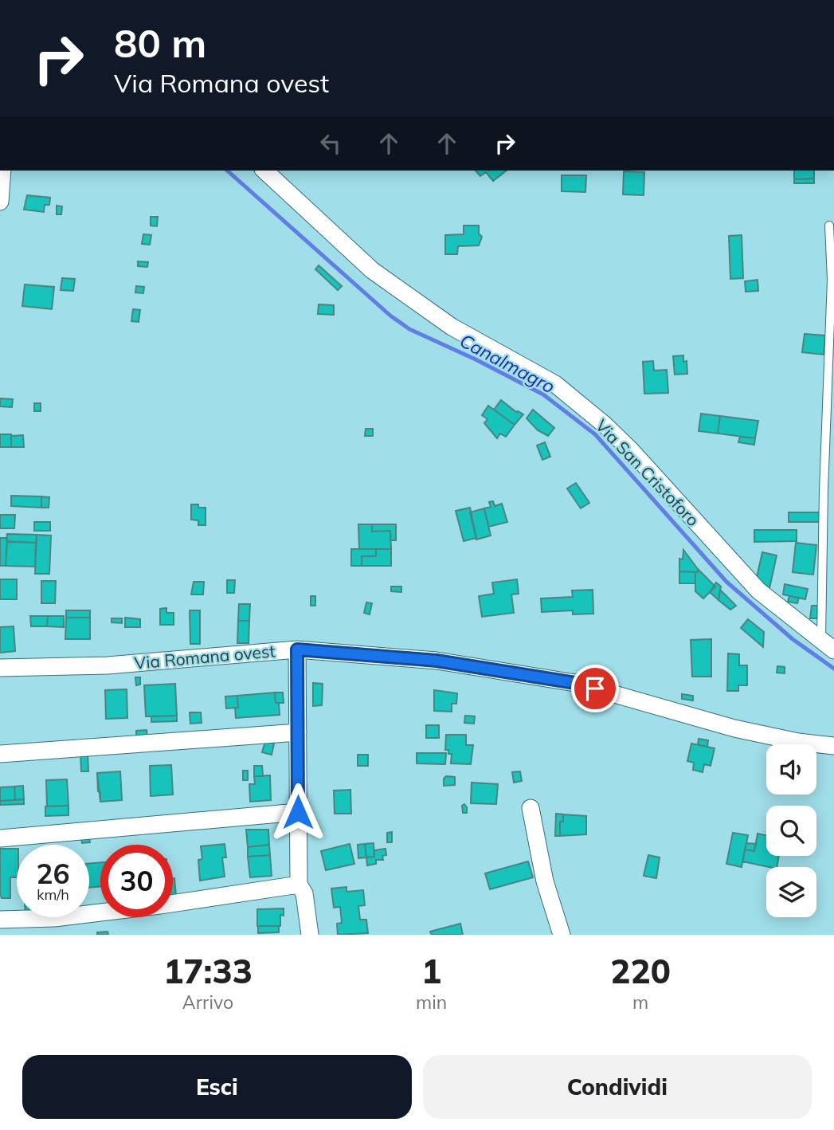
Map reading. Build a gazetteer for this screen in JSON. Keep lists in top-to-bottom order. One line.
{"streets":{"street":["Via San Cristoforo","Via Romana ovest"]},"water":["Canalmagro"],"page":{"turn":["80 m","Via Romana ovest"],"speed":"26 km/h","limit":"30","eta":["17:33","Arrivo","1","min","220","m"],"buttons":["Esci","Condividi"]}}
